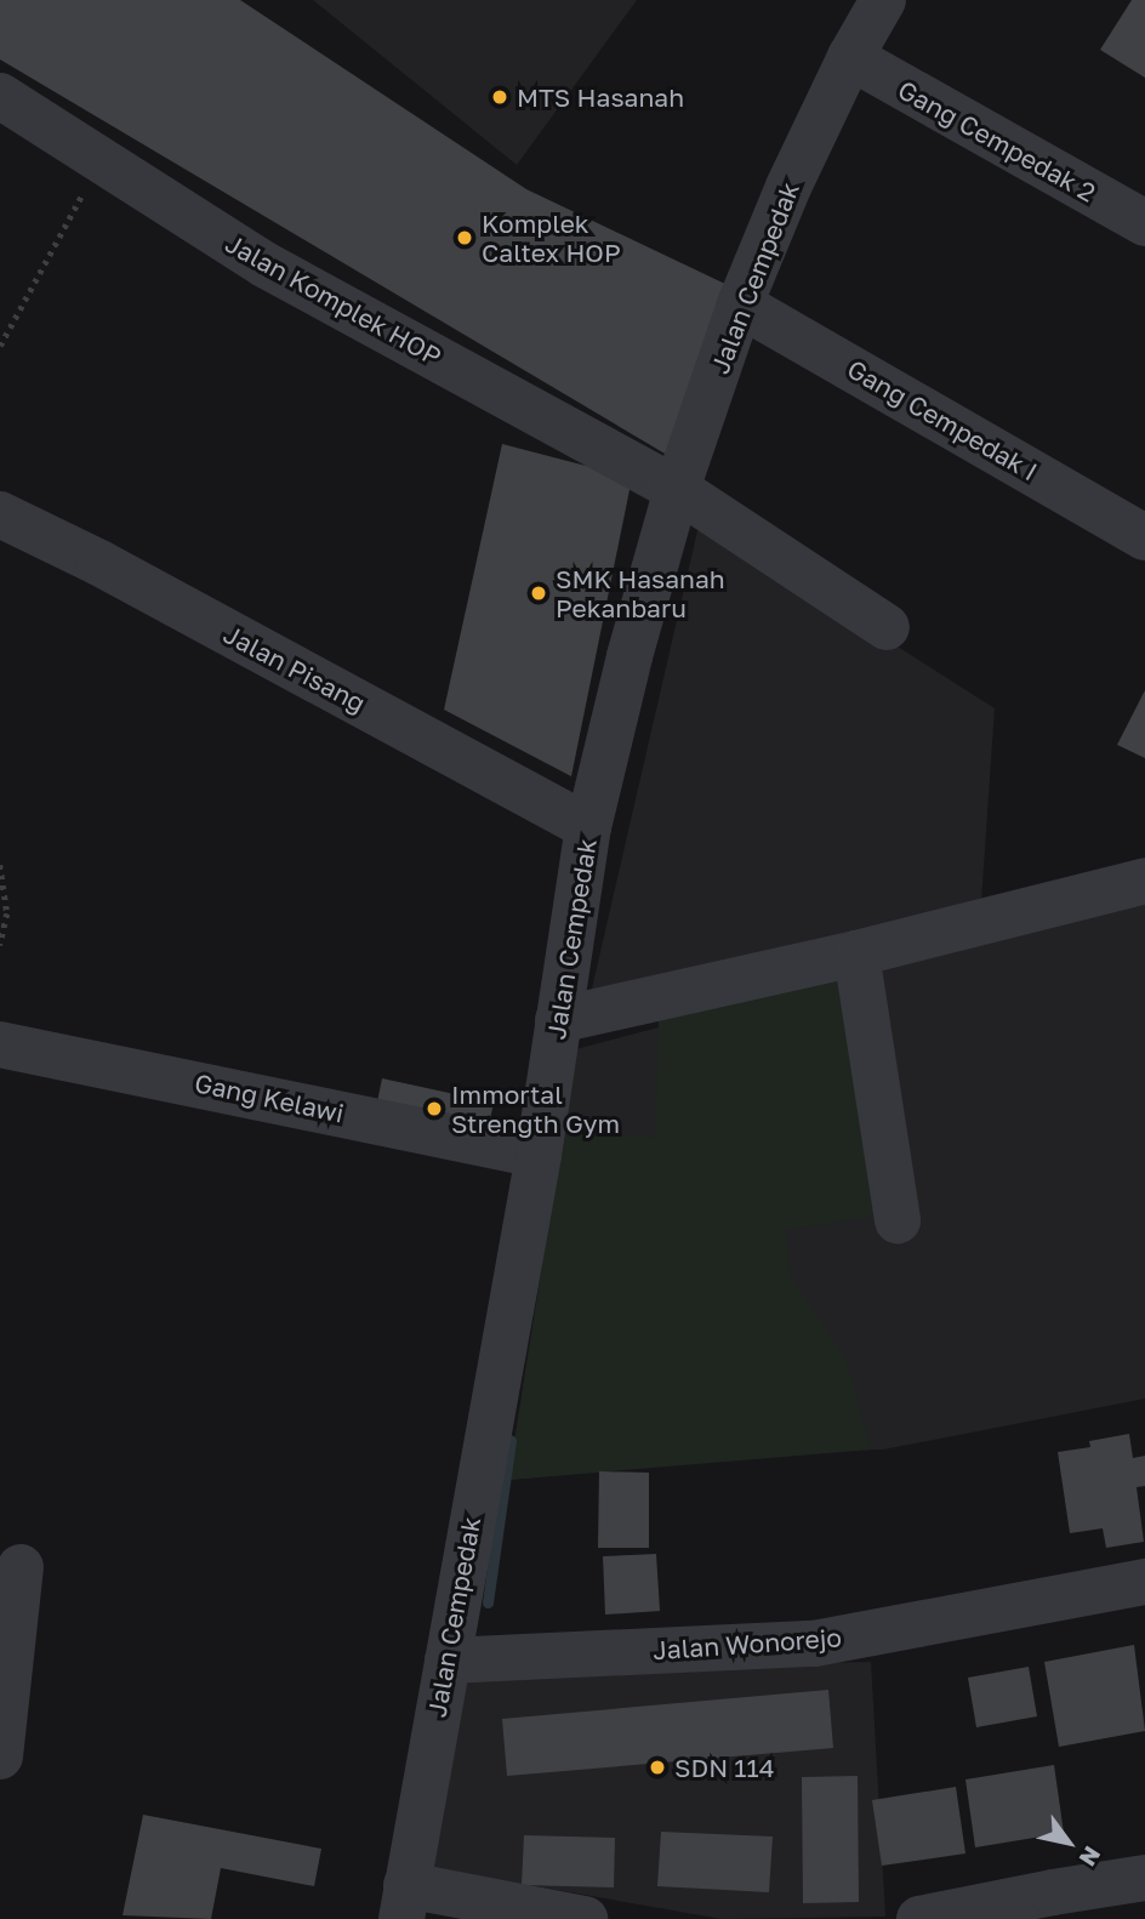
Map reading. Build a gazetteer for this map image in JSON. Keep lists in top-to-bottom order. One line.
{"streets":{"street":["Gang Cempedak 2","Jalan Cempedak","Jalan Komplek HOP","Gang Cempedak I","Jalan Pisang","Gang Kelawi","Jalan Wonorejo"]},"crossings":[["Gang Cempedak 2","Jalan Cempedak"],["Jalan Cempedak","Jalan Komplek HOP"],["Jalan Cempedak","Gang Cempedak I"],["Jalan Cempedak","Jalan Pisang"],["Jalan Cempedak","Gang Kelawi"],["Jalan Cempedak","Jalan Wonorejo"]],"places":["MTS Hasanah","Komplek Caltex HOP","SMK Hasanah Pekanbaru","Immortal Strength Gym","SDN 114"],"north":"bottom right"}
